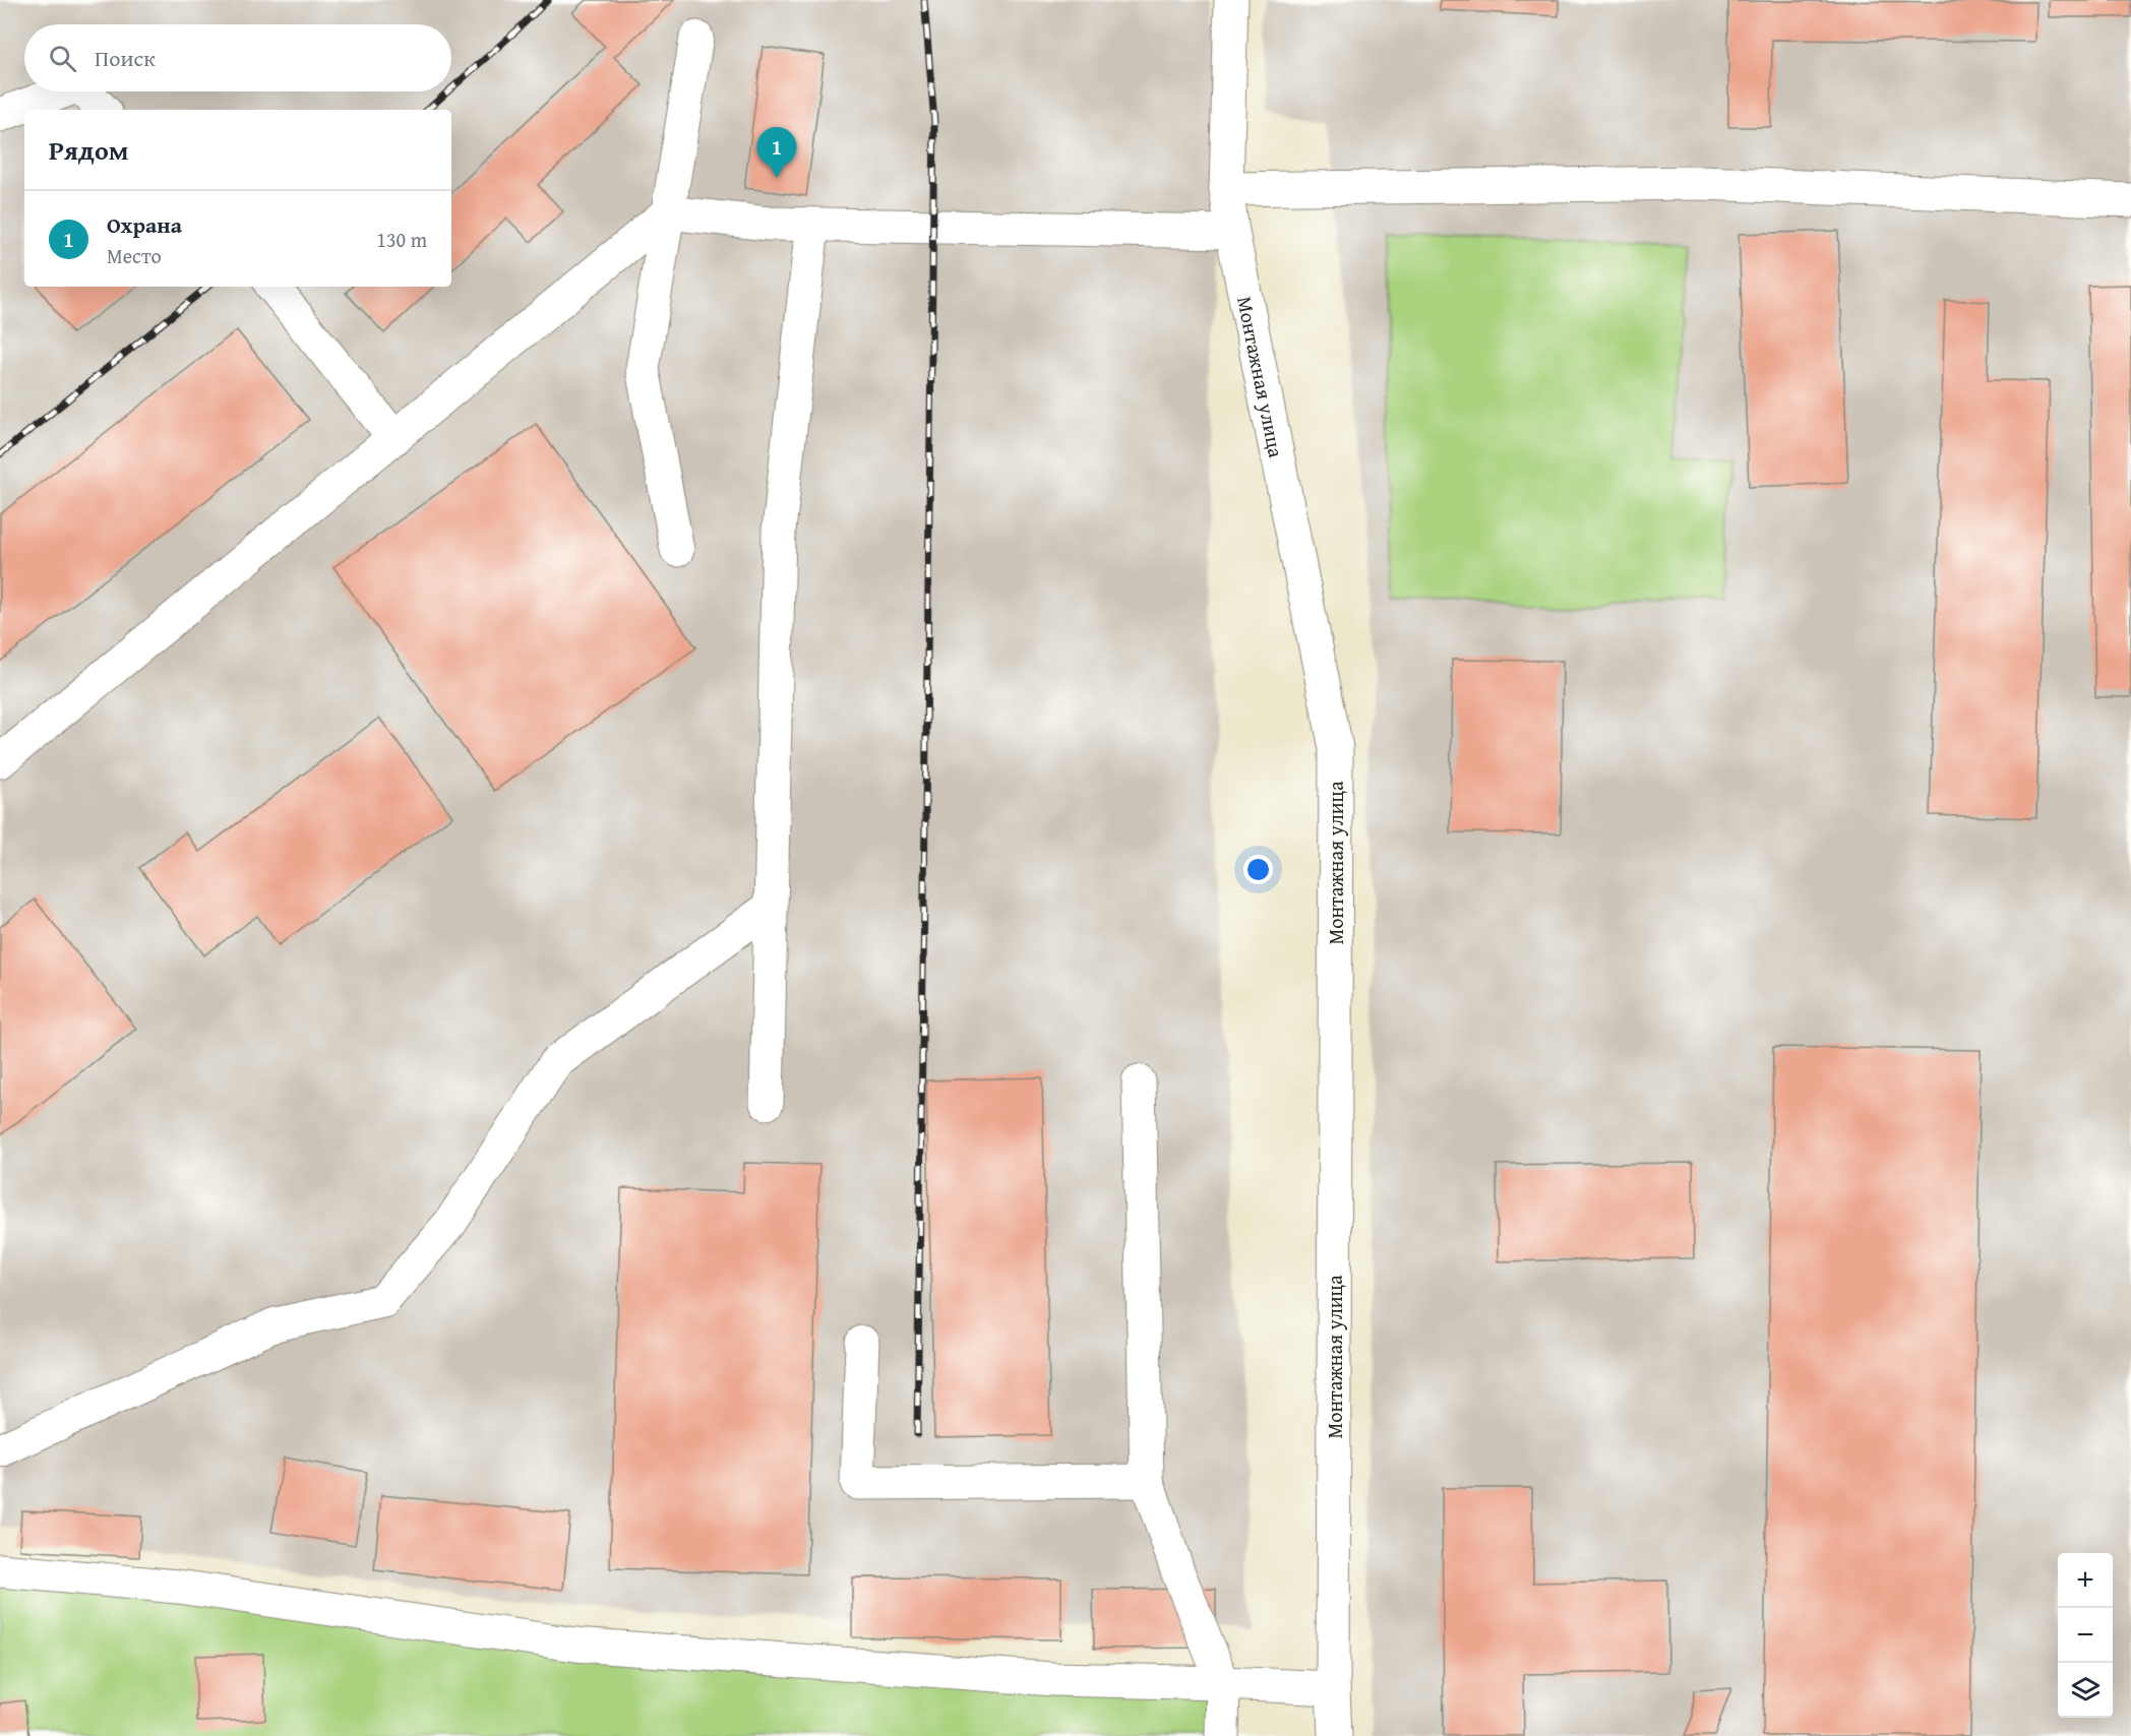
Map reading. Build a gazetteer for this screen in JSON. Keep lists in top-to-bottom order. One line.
{"streets":{"street":["Монтажная улица"]},"page":{"search":"Поиск","heading":"Рядом","pins":"1","list":[{"mark":"1","name":"Охрана","note":"Место","value":"130 m"}],"map_buttons":["+","−"]}}
